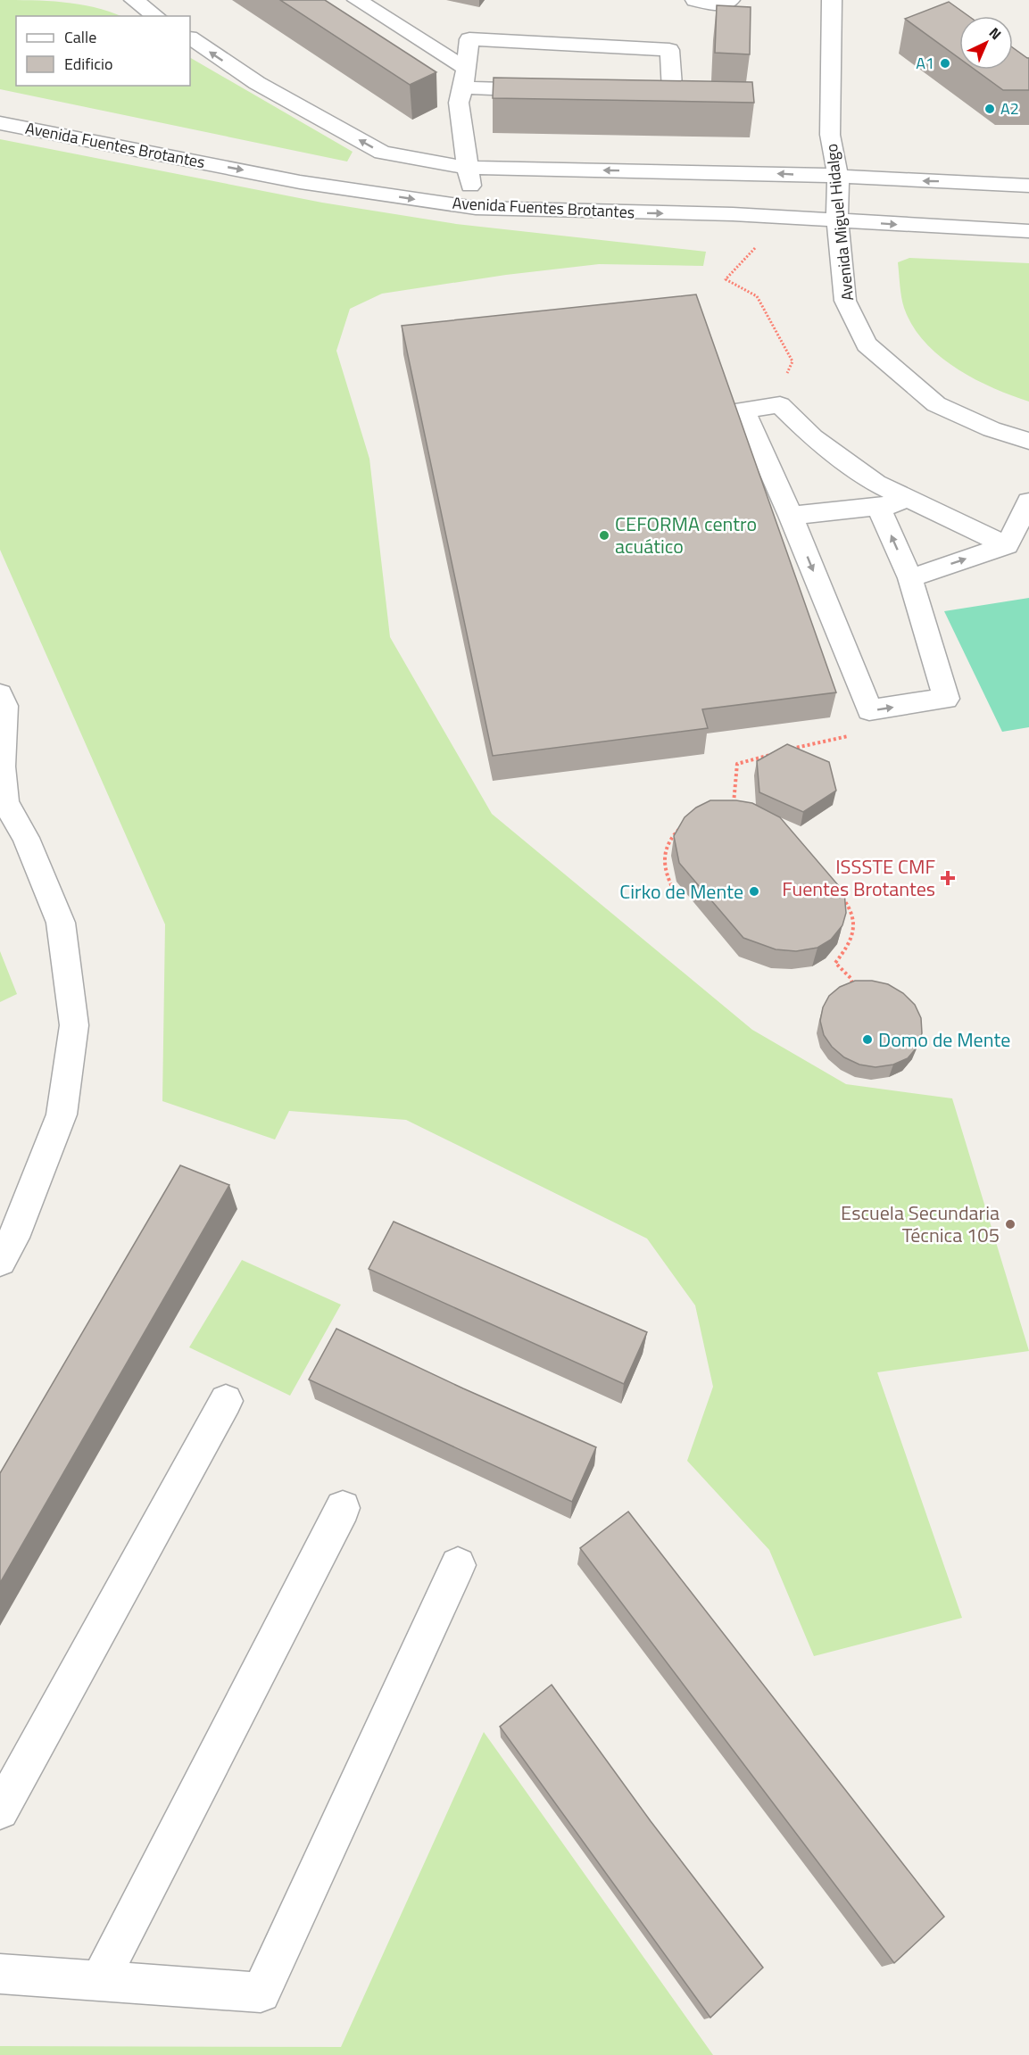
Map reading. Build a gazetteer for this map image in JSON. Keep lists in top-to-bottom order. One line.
{"streets":{"street":["Avenida Fuentes Brotantes","Avenida Miguel Hidalgo"]},"crossings":[["Avenida Fuentes Brotantes","Avenida Miguel Hidalgo"]],"places":{"other":["A1","A2","CEFORMA centro acuático","Cirko de Mente","Domo de Mente","Escuela Secundaria Técnica 105"],"health":["ISSSTE CMF Fuentes Brotantes"]},"legend":["Calle","Edificio"],"north":"top right"}
